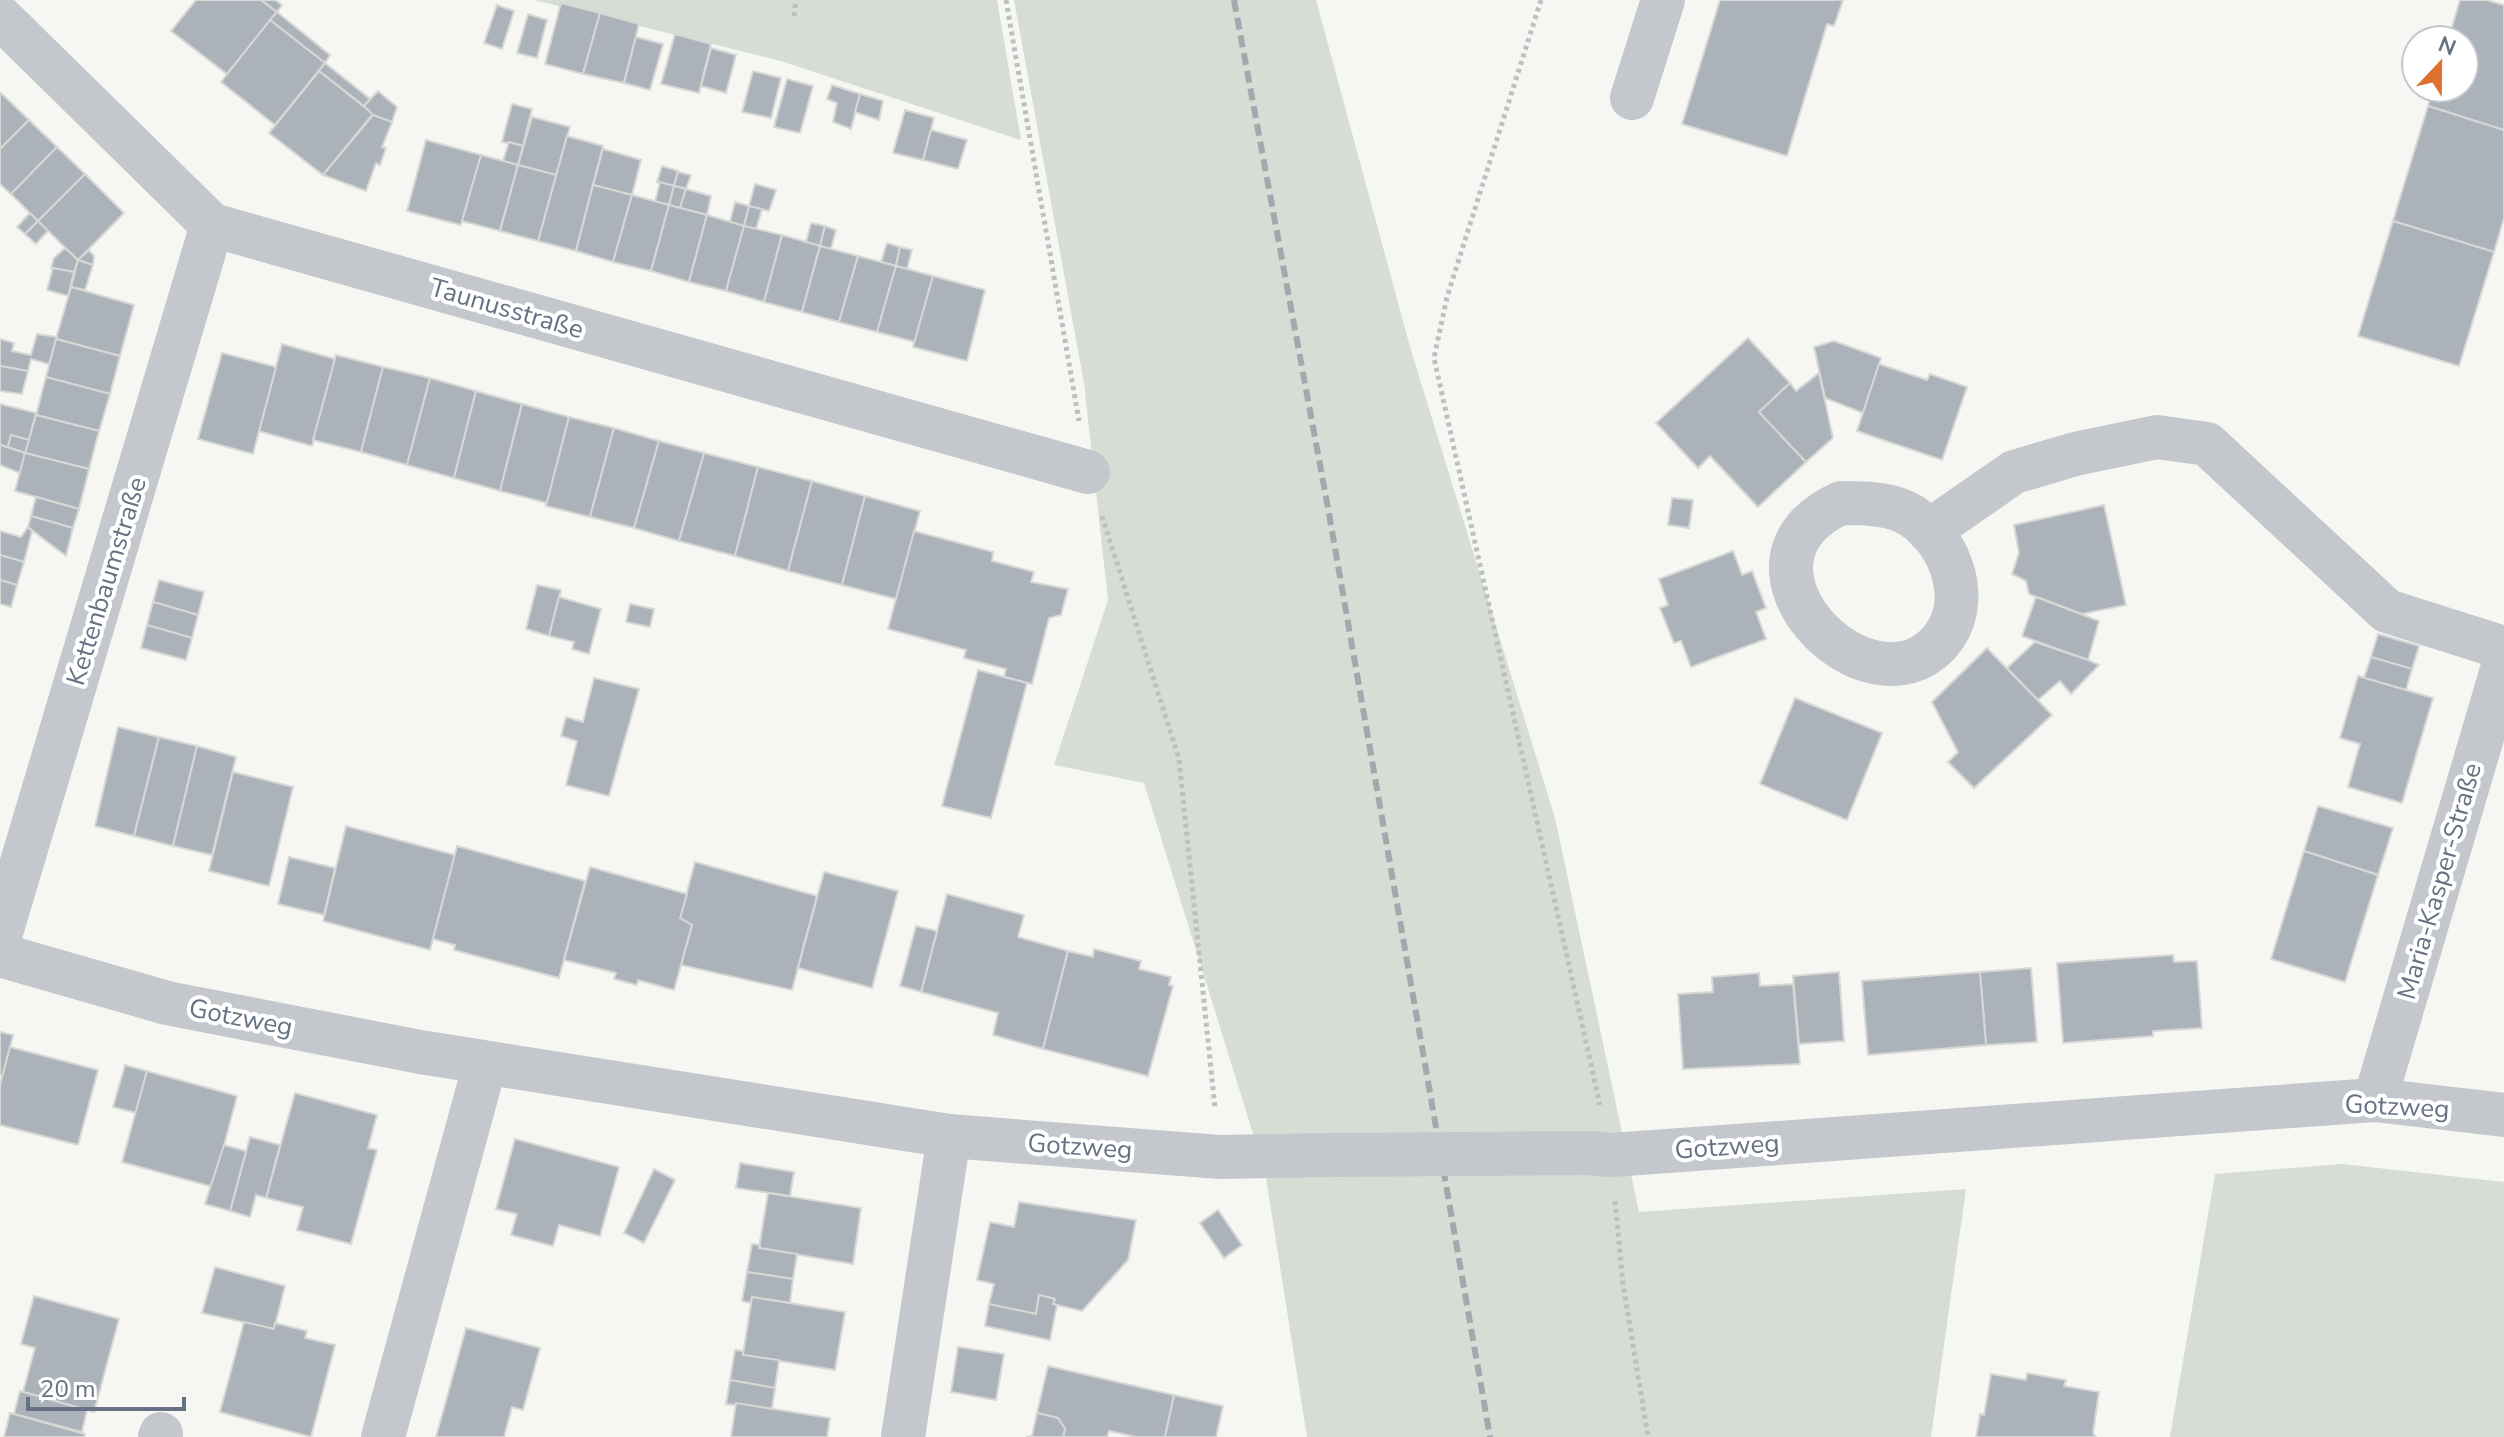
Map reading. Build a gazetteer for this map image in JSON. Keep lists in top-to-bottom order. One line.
{"streets":{"street":["Taunusstraße","Kettenbaumstraße","Maria-Kasper-Straße","Gotzweg"]},"crossings":[["Taunusstraße","Kettenbaumstraße"],["Maria-Kasper-Straße","Gotzweg"]],"scale_bar":"20 m","north":"top"}
